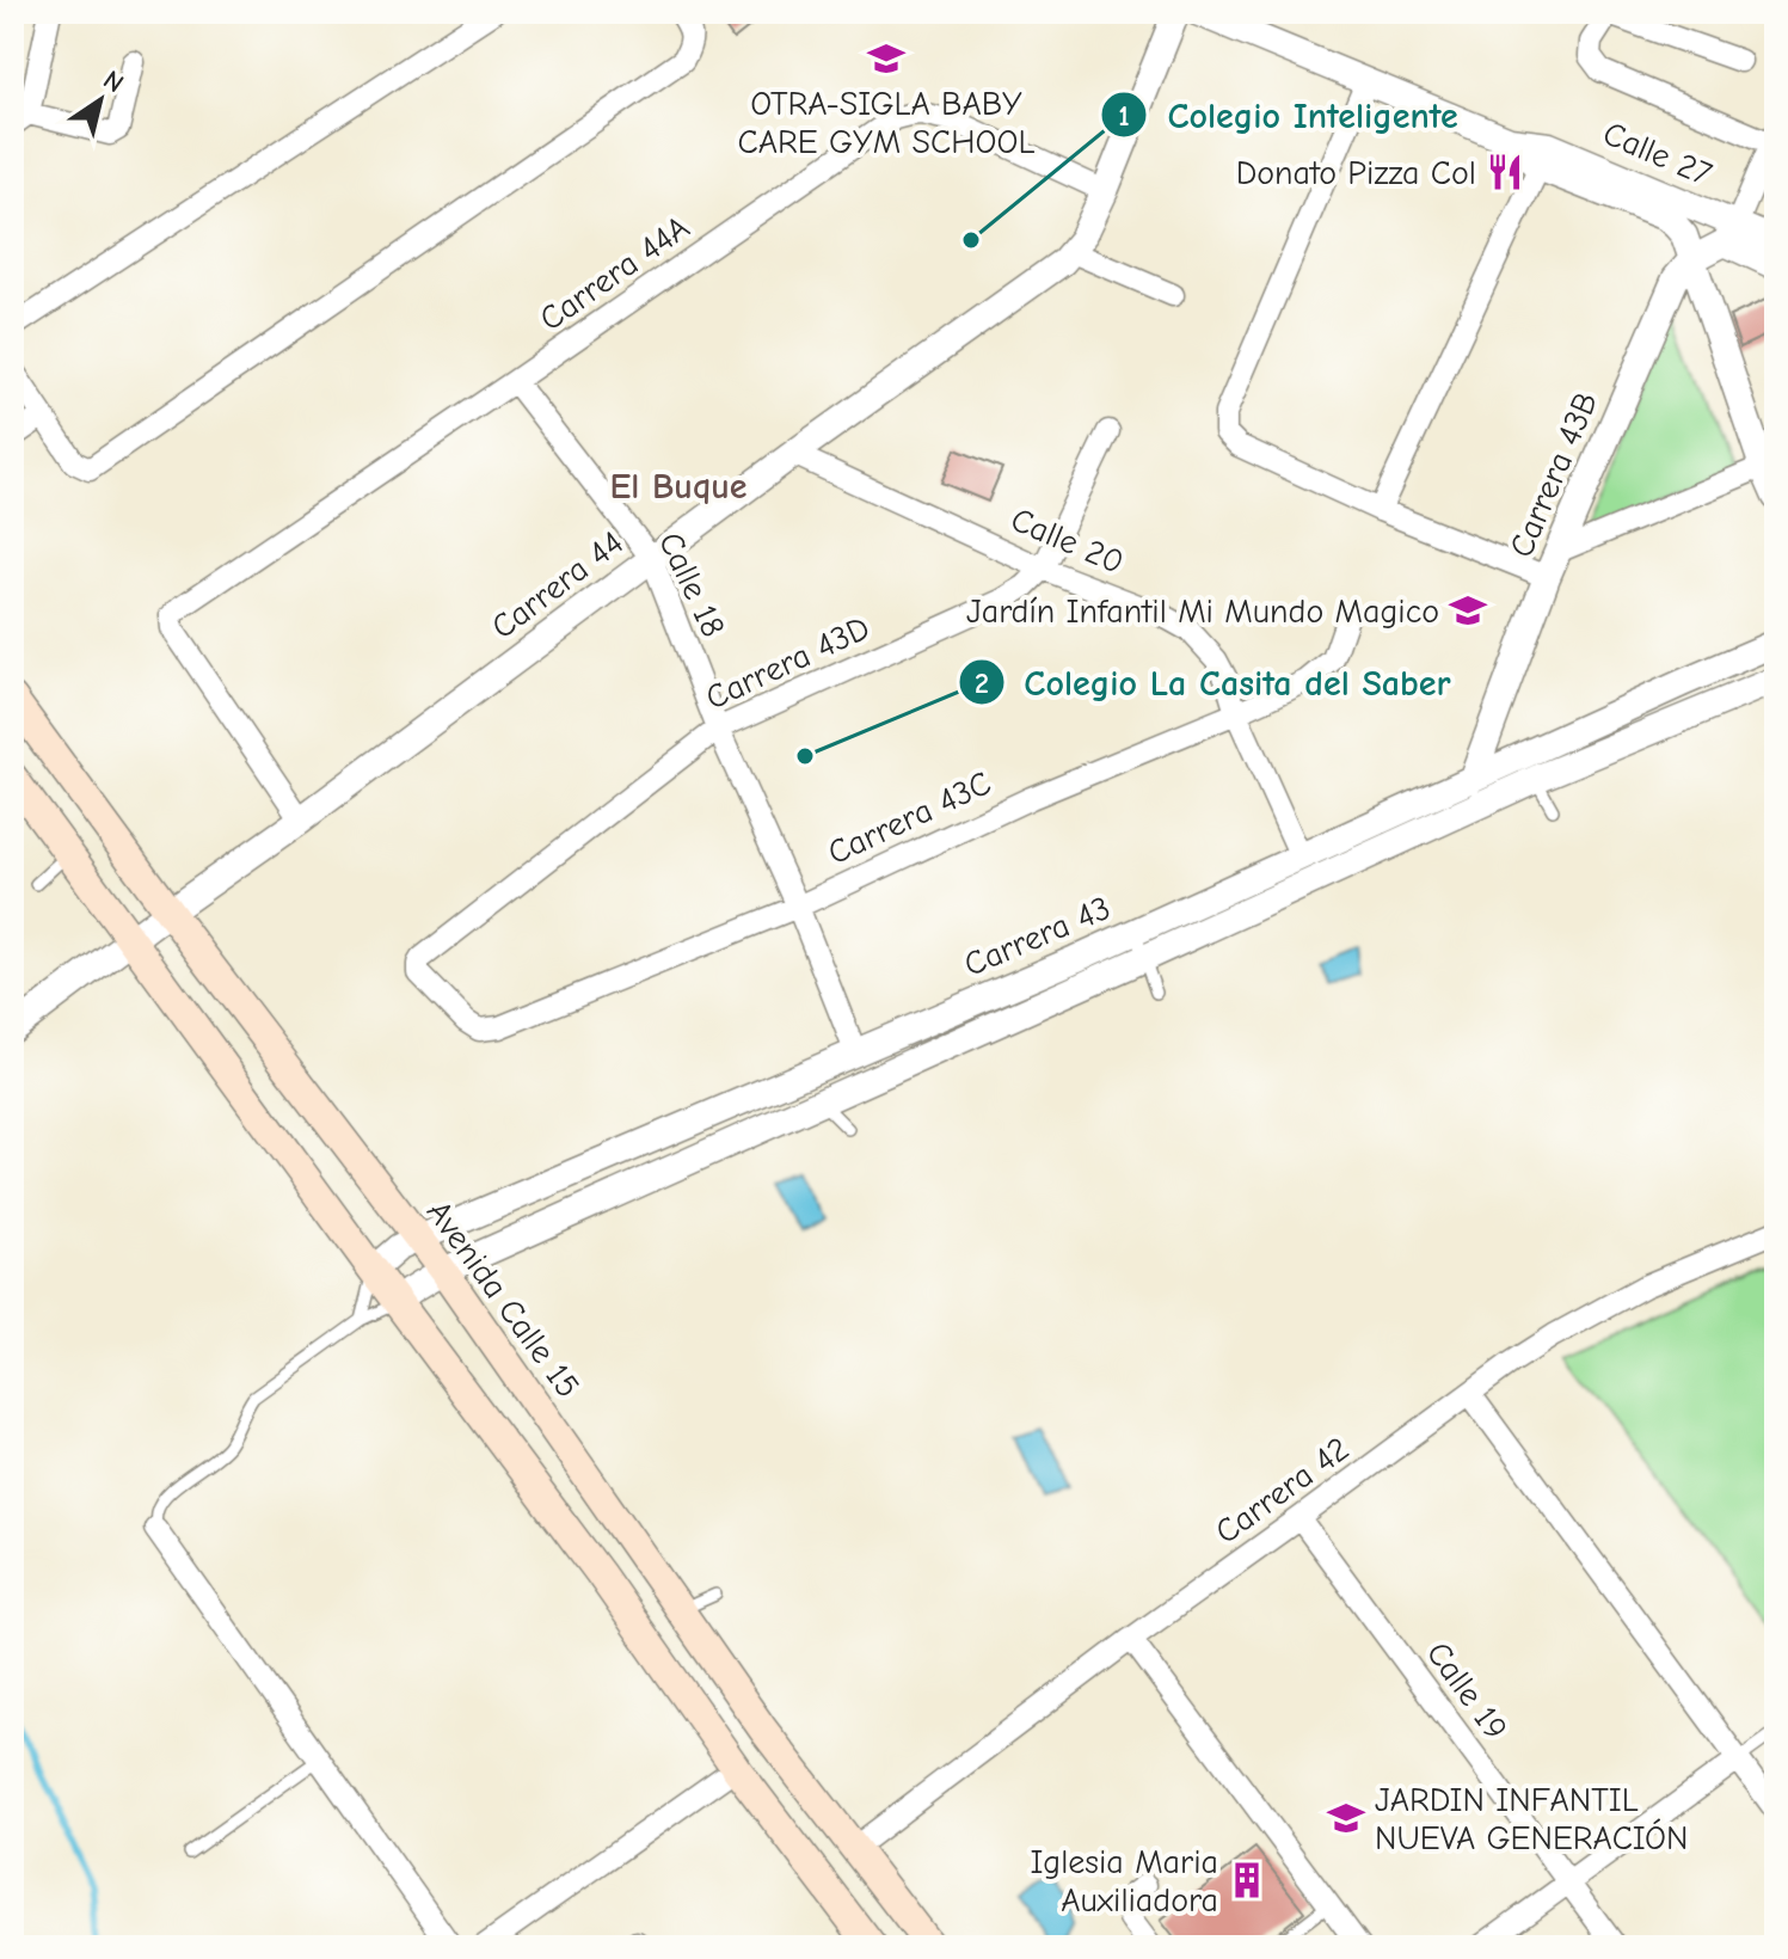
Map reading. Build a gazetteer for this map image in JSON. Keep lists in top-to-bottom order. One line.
{"streets":{"main road":["Avenida Calle 15"],"street":["Calle 27","Carrera 44A","Carrera 43B","Calle 20","Carrera 44","Calle 18","Carrera 43D","Carrera 43C","Carrera 43","Carrera 42","Calle 19"]},"crossings":[["Calle 27","Carrera 43B"],["Carrera 44A","Carrera 44"],["Carrera 44A","Calle 18"],["Carrera 43B","Carrera 43"],["Calle 20","Carrera 44"],["Calle 20","Carrera 43D"],["Calle 20","Carrera 43C"],["Calle 20","Carrera 43"],["Carrera 44","Calle 18"],["Carrera 44","Avenida Calle 15"],["Calle 18","Carrera 43D"],["Calle 18","Carrera 43C"],["Calle 18","Carrera 43"],["Carrera 43D","Carrera 43C"],["Carrera 43","Avenida Calle 15"],["Avenida Calle 15","Carrera 42"],["Carrera 42","Calle 19"]],"districts":["El Buque"],"places":{"school or university":["OTRA-SIGLA BABY CARE GYM SCHOOL","Jardín Infantil Mi Mundo Magico","JARDIN INFANTIL NUEVA GENERACIÓN"],"restaurant":["Donato Pizza Col"],"other":["Colegio Inteligente","Colegio La Casita del Saber"],"building":["Iglesia Maria Auxiliadora"]},"north":"top right"}
